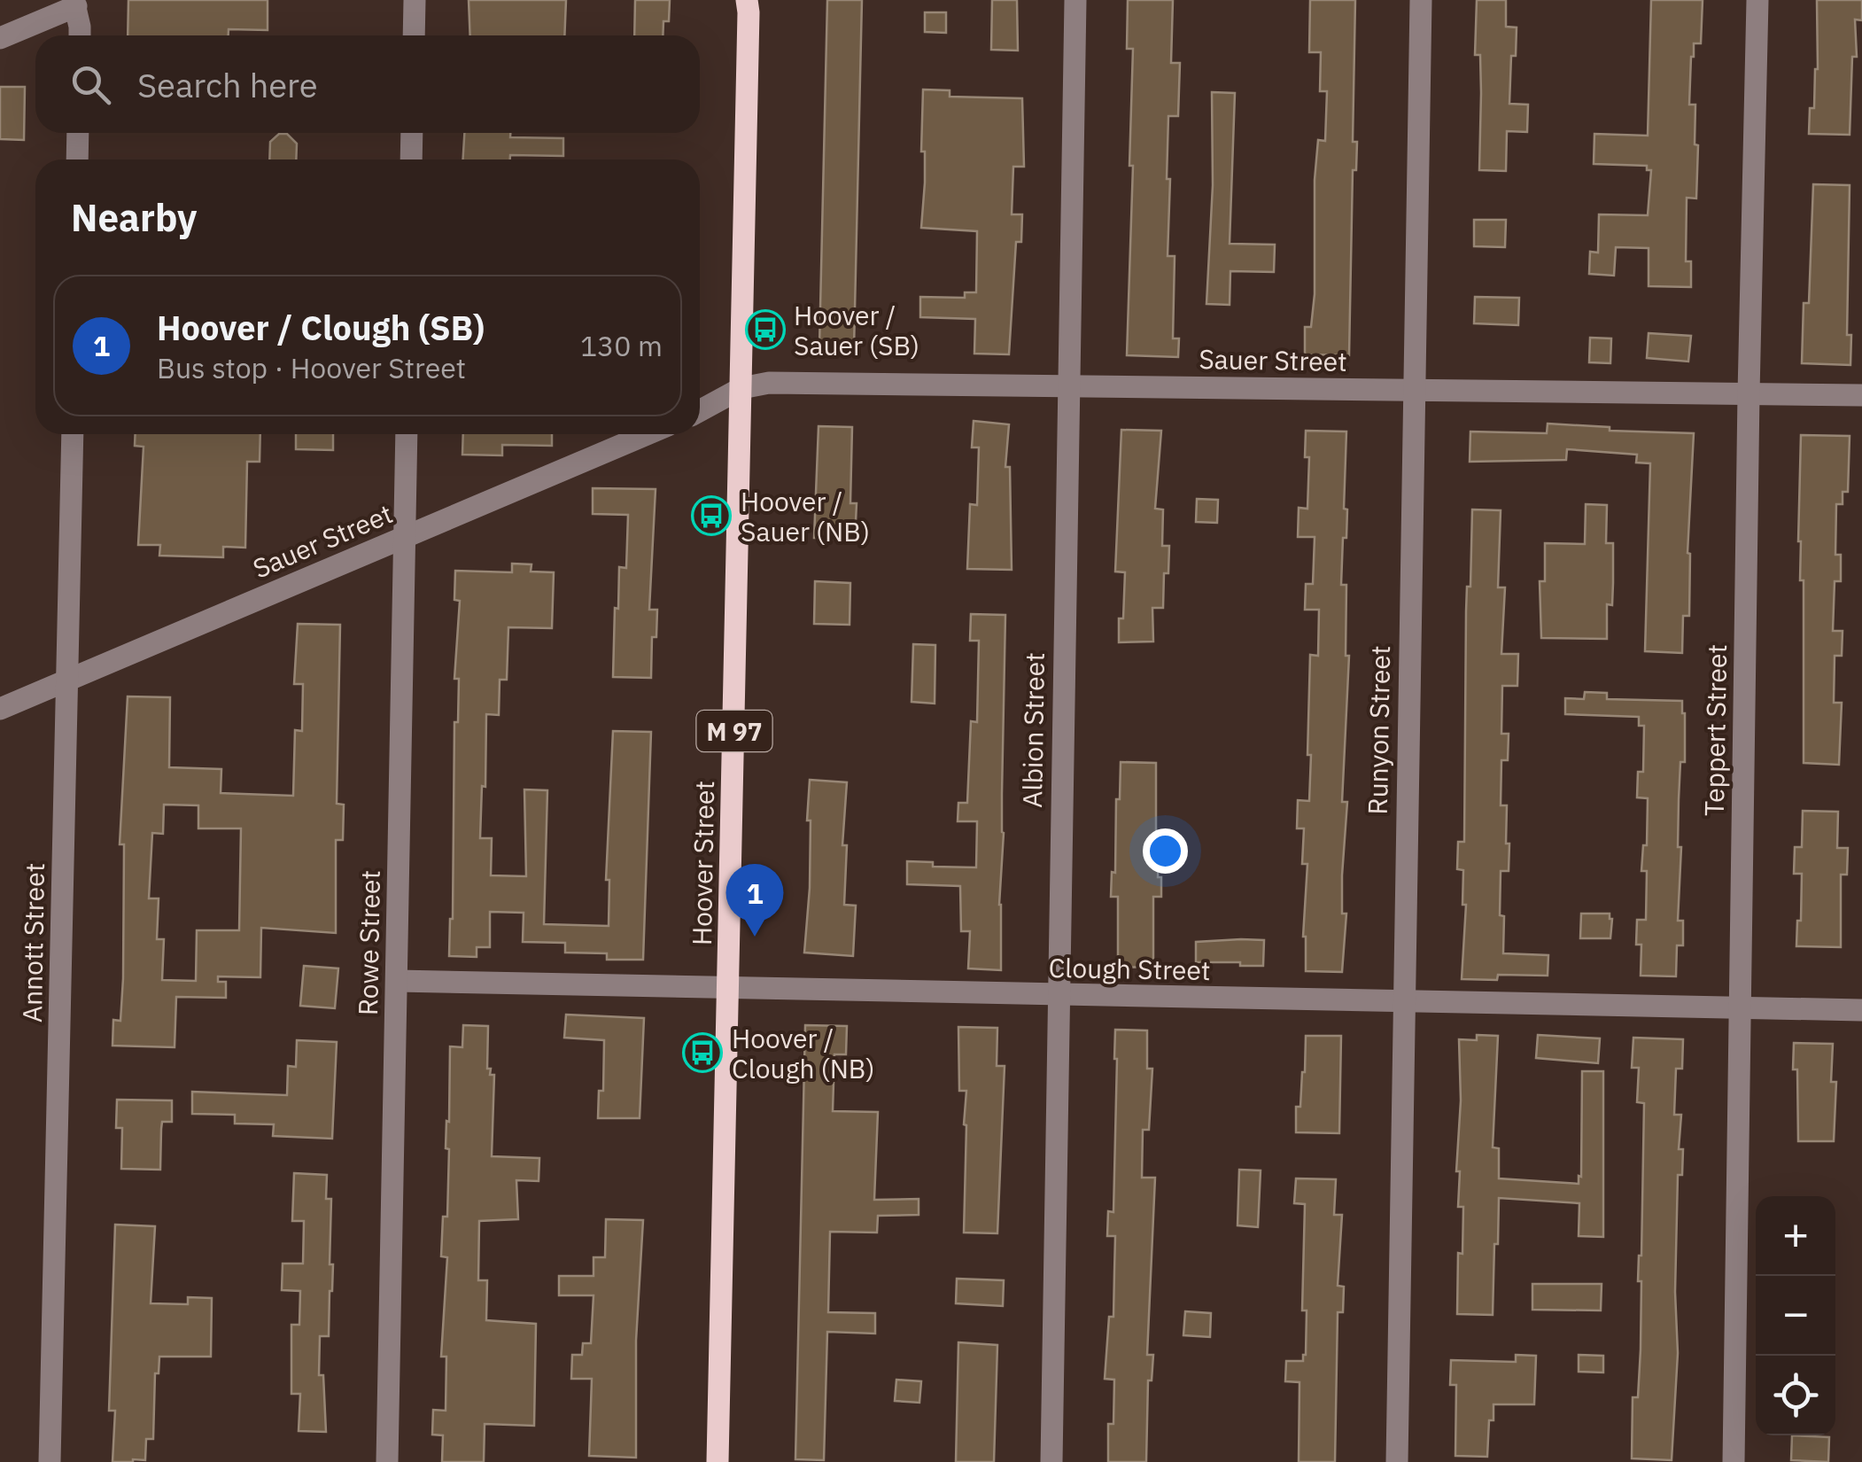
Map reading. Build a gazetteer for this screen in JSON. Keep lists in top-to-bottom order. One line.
{"streets":{"main road":["M 97","Hoover Street"],"street":["Sauer Street","Albion Street","Runyon Street","Teppert Street","Annott Street","Rowe Street","Clough Street"]},"crossings":[["Sauer Street","Albion Street"],["Sauer Street","Runyon Street"],["Sauer Street","Teppert Street"],["Sauer Street","Hoover Street"],["Sauer Street","Annott Street"],["Sauer Street","Rowe Street"],["Albion Street","Clough Street"],["Runyon Street","Clough Street"],["Teppert Street","Clough Street"],["Hoover Street","Clough Street"],["Rowe Street","Clough Street"]],"places":{"bus stop":["Hoover / Sauer (SB)","Hoover / Sauer (NB)","Hoover / Clough (NB)"]},"page":{"search":"Search here","heading":"Nearby","list":[{"mark":"1","name":"Hoover / Clough (SB)","note":"Bus stop · Hoover Street","value":"130 m"}],"pins":"1","map_buttons":["+","−"]}}
